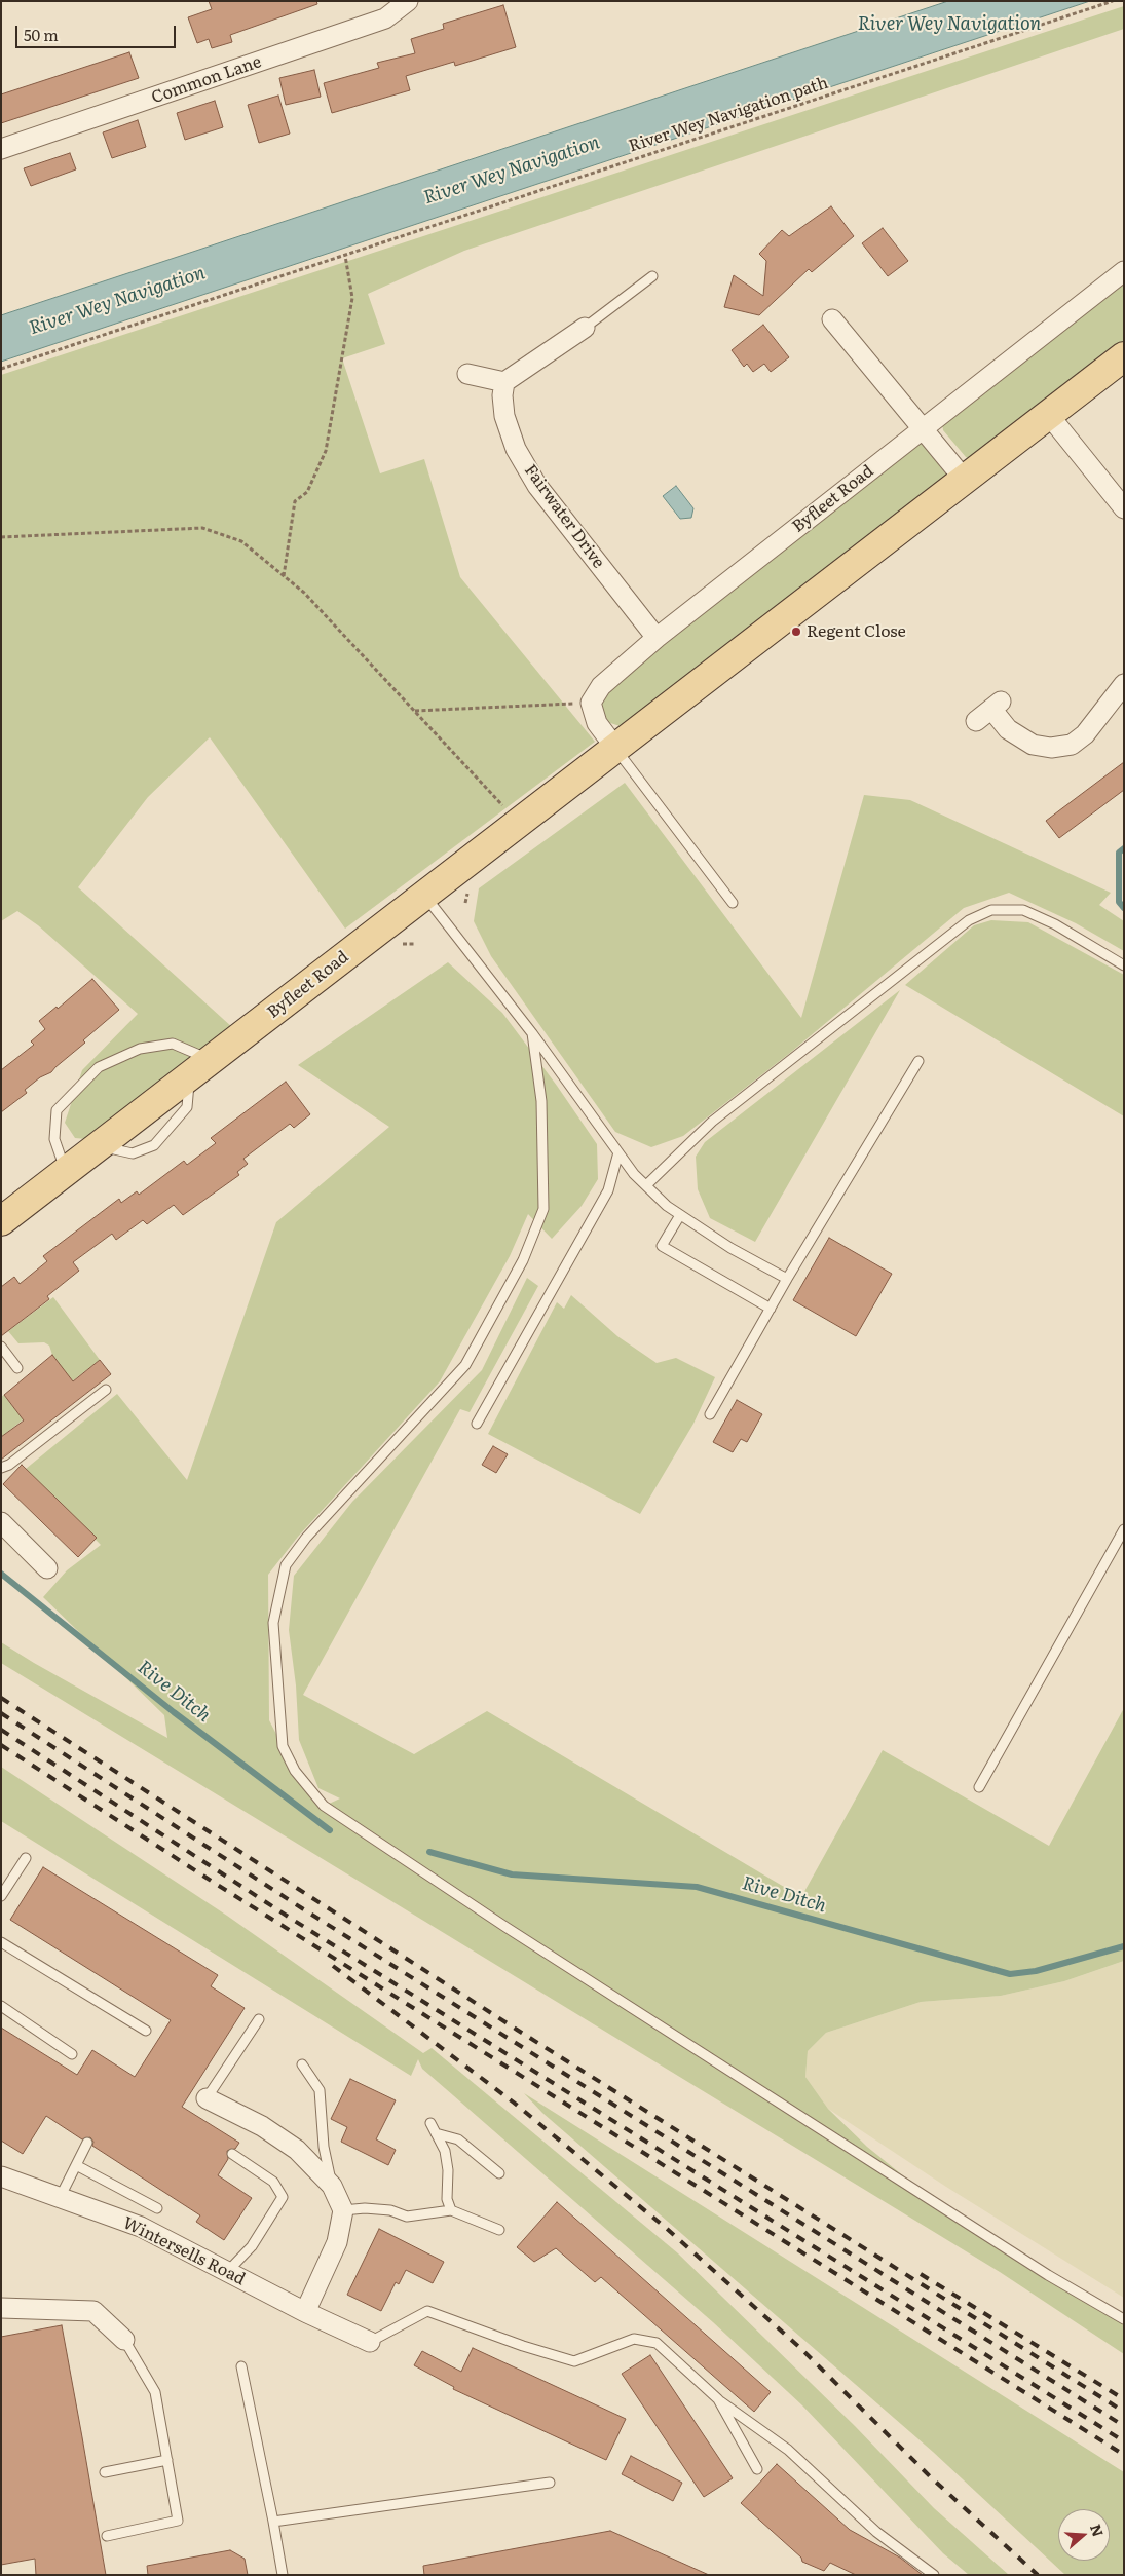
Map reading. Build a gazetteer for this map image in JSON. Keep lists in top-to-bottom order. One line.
{"streets":{"main road":["Byfleet Road"],"street":["Common Lane","Fairwater Drive","Wintersells Road"],"path":["River Wey Navigation path"]},"crossings":[["Byfleet Road","Fairwater Drive"]],"water":["River Wey Navigation","Rive Ditch"],"places":["Regent Close"],"scale_bar":"50 m","north":"right"}
